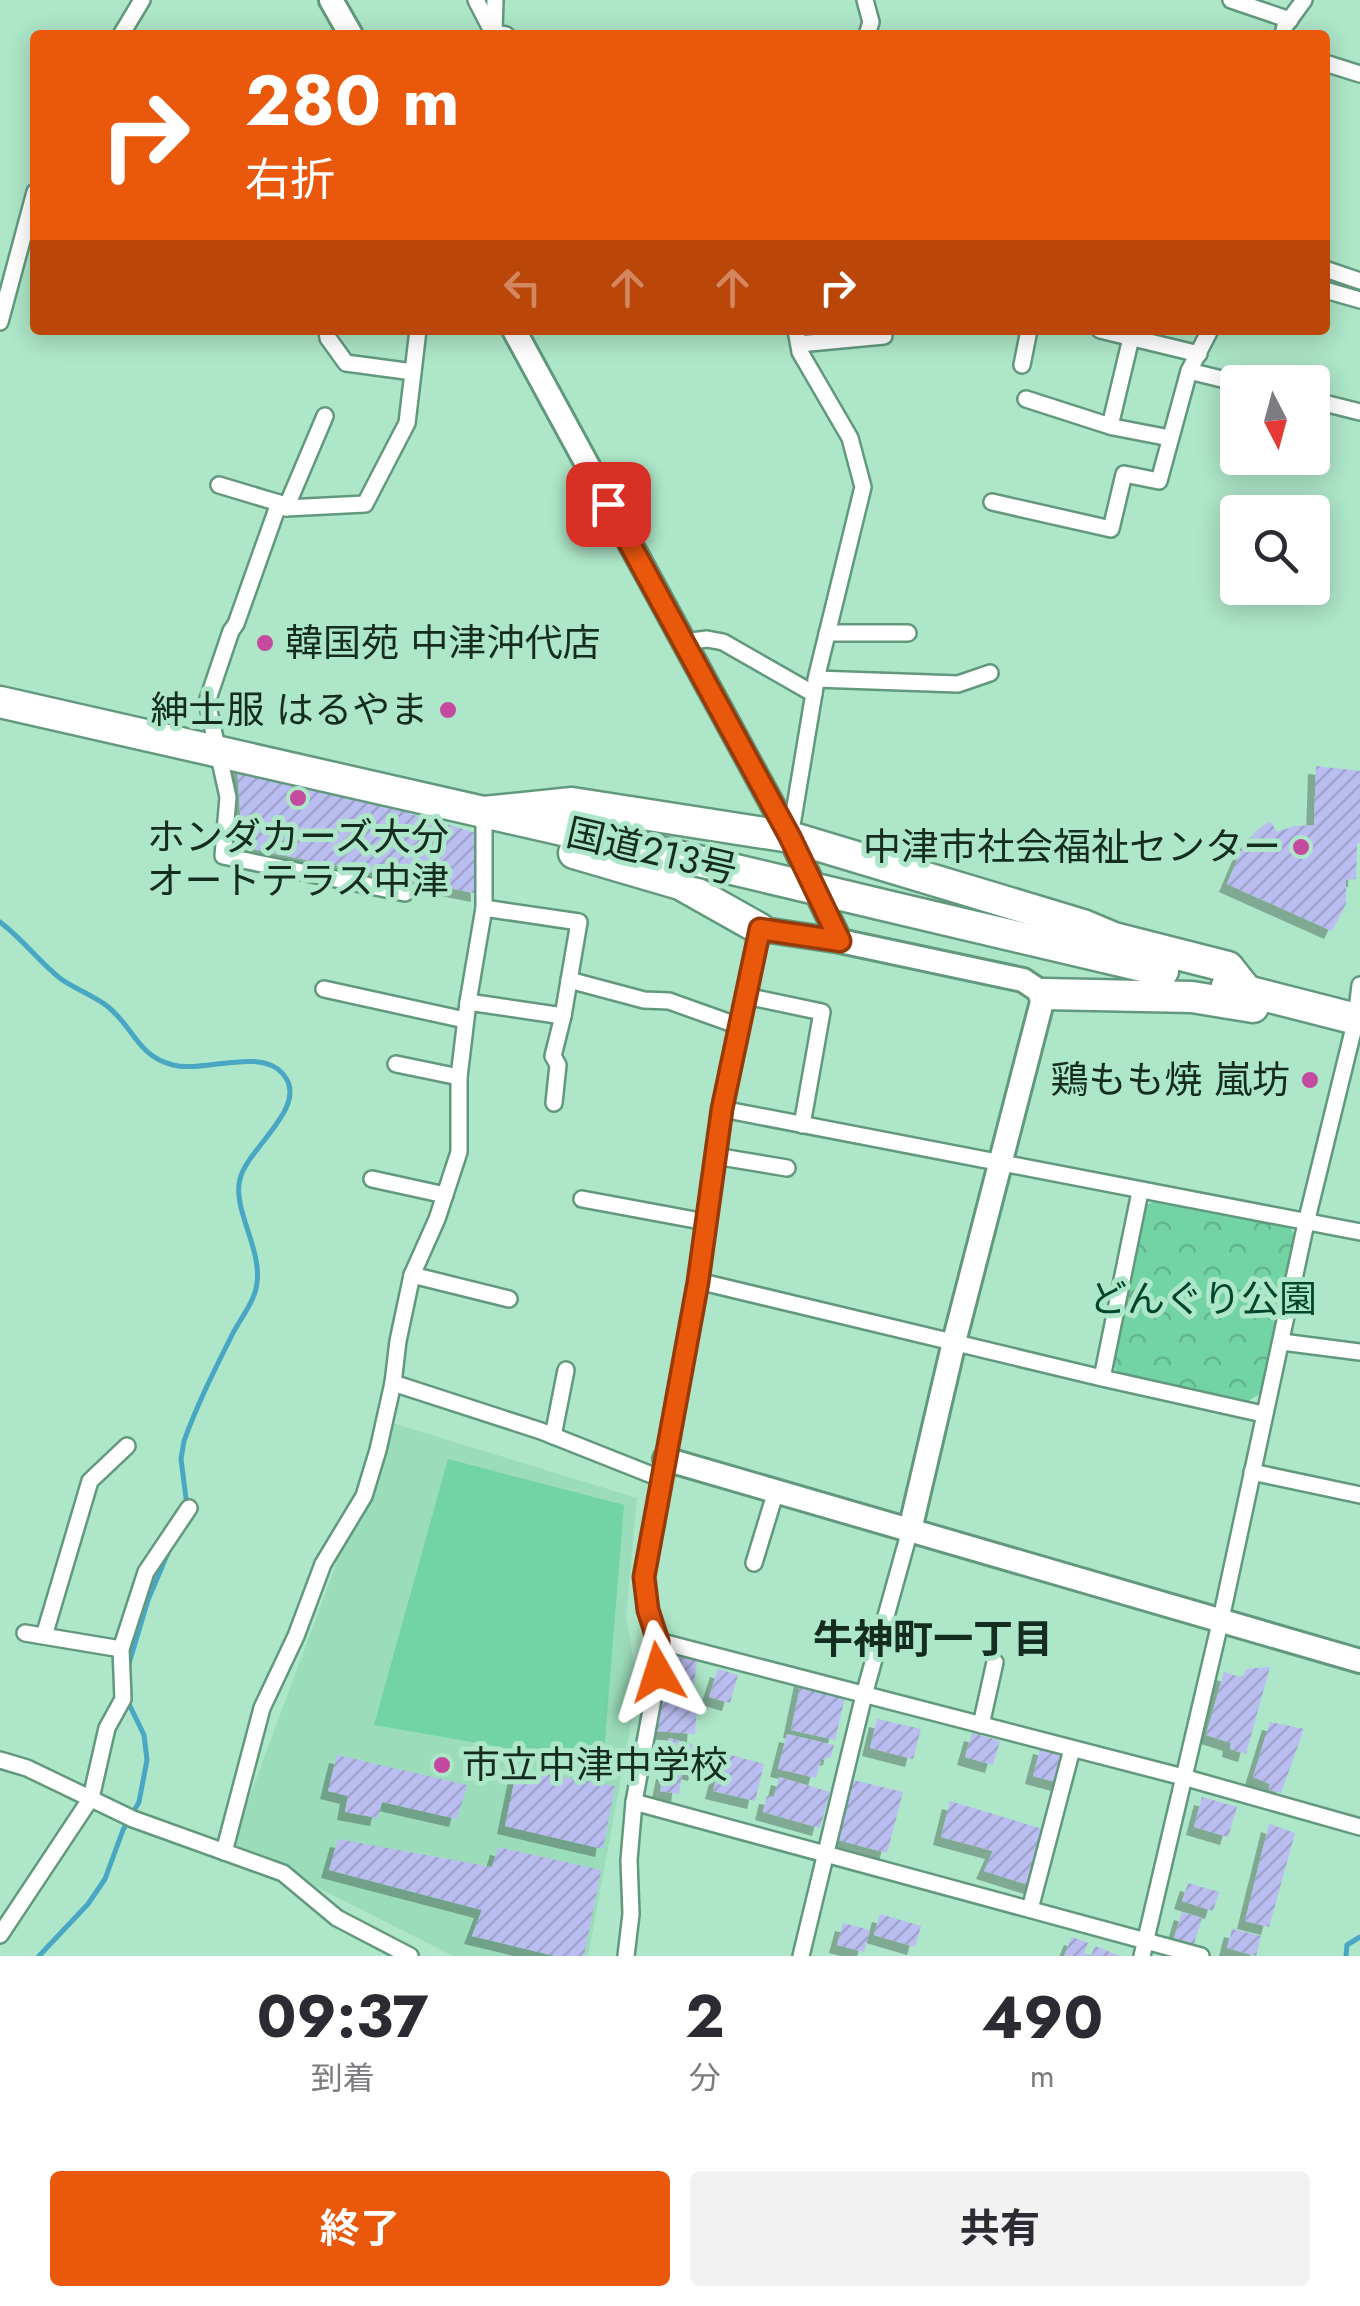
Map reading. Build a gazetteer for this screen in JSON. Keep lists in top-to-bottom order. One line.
{"streets":{"highway":["国道213号"]},"districts":["牛神町一丁目"],"parks":["どんぐり公園"],"places":["韓国苑 中津沖代店","紳士服 はるやま","ホンダカーズ大分 オートテラス中津","中津市社会福祉センター","鶏もも焼 嵐坊","市立中津中学校"],"north":"bottom","page":{"turn":["280 m","右折"],"eta":["09:37","到着","2","分","490","m"],"buttons":["終了","共有"]}}
